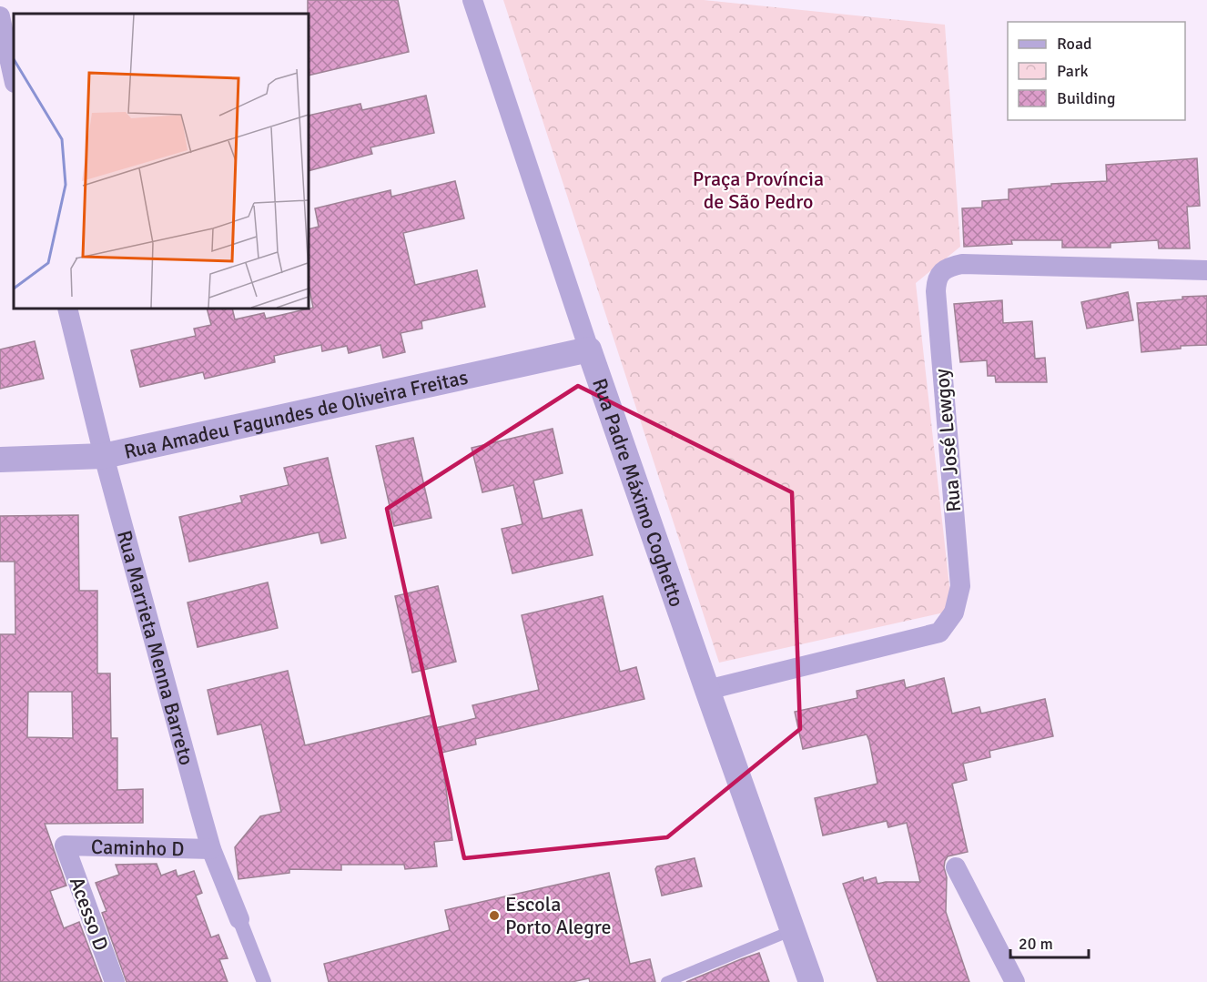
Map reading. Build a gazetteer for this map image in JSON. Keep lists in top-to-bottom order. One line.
{"streets":{"street":["Rua Amadeu Fagundes de Oliveira Freitas","Rua José Lewgoy","Rua Padre Máximo Coghetto","Rua Marrieta Menna Barreto","Caminho D","Acesso D"]},"crossings":[["Rua Amadeu Fagundes de Oliveira Freitas","Rua Padre Máximo Coghetto"],["Rua Amadeu Fagundes de Oliveira Freitas","Rua Marrieta Menna Barreto"],["Rua José Lewgoy","Rua Padre Máximo Coghetto"],["Rua Marrieta Menna Barreto","Caminho D"],["Caminho D","Acesso D"]],"parks":["Praça Província de São Pedro"],"places":["Escola Porto Alegre"],"legend":["Road","Park","Building"],"scale_bar":"20 m"}
